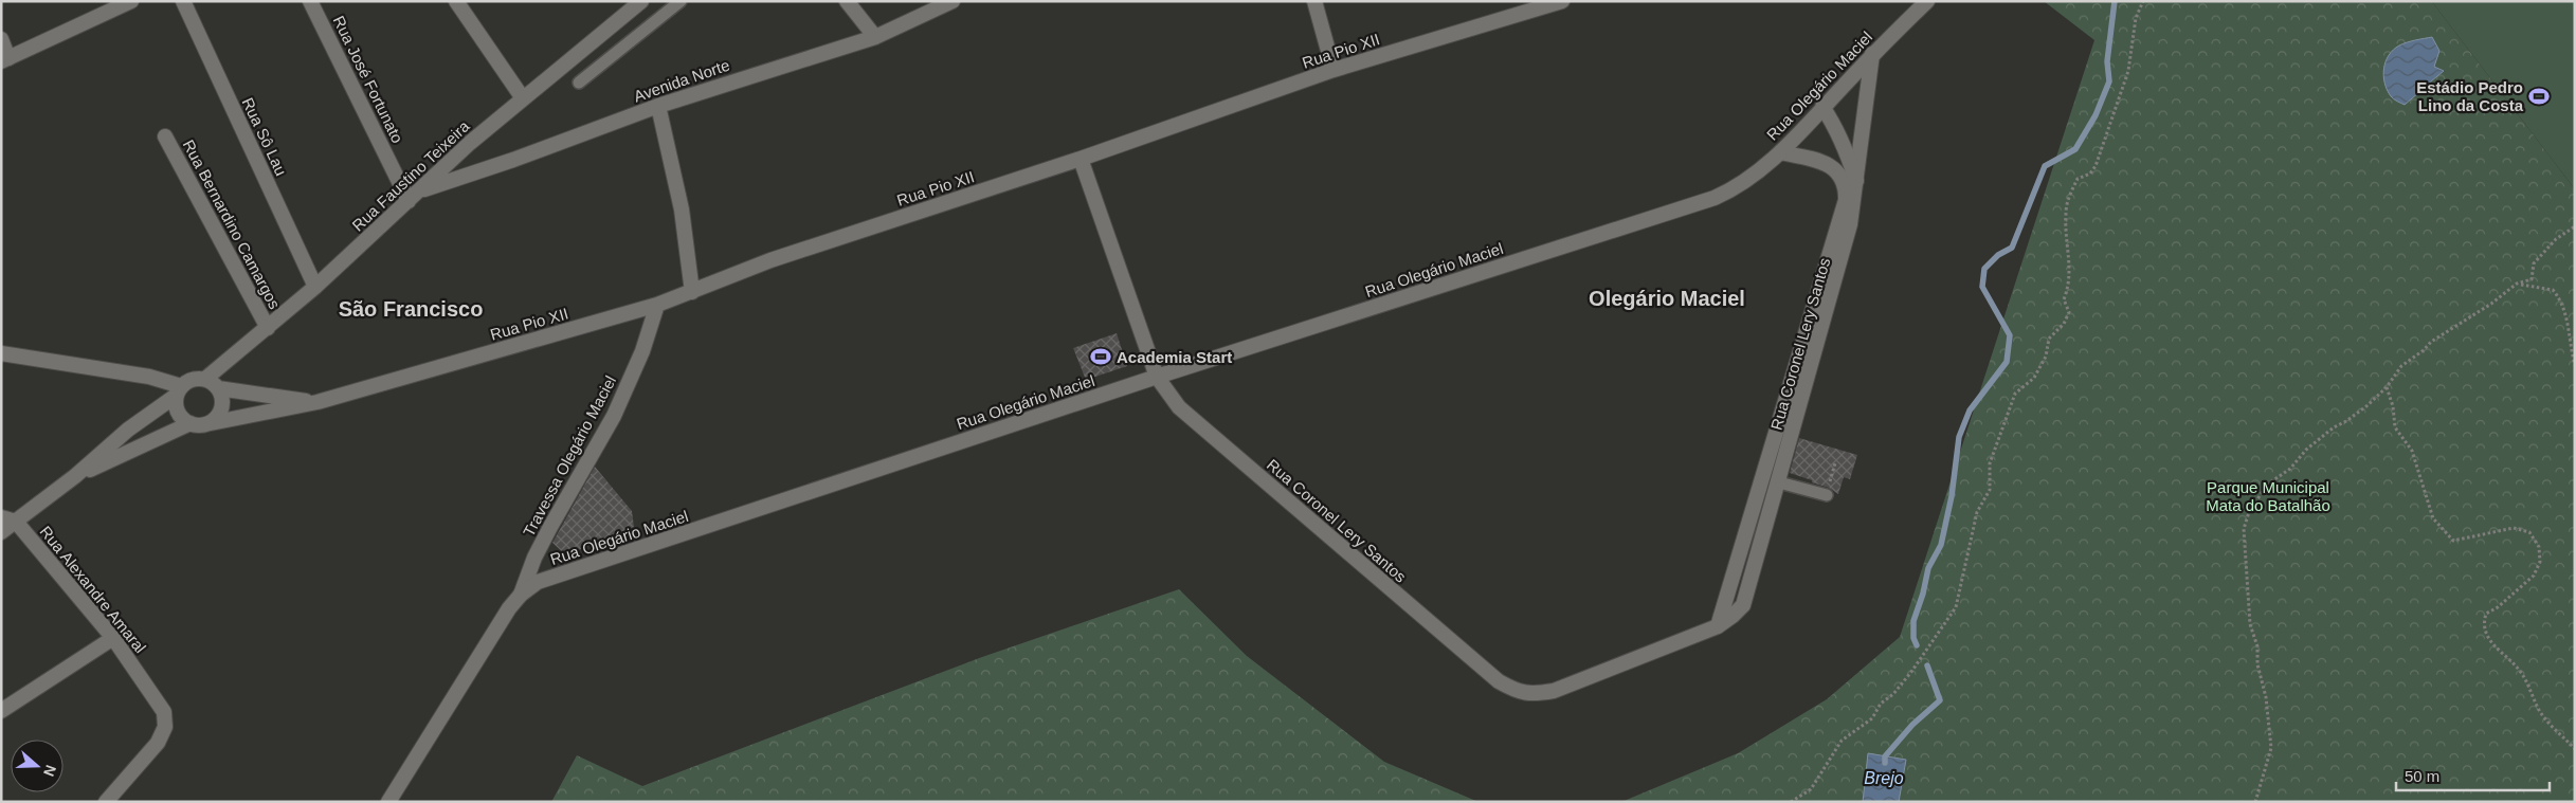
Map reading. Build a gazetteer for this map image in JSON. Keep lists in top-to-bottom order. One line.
{"streets":{"street":["Rua Pio XII","Rua José Fortunato","Avenida Norte","Rua Olegário Maciel","Rua Sô Lau","Rua Faustino Teixeira","Rua Bernardino Camargos","Rua Coronel Lery Santos","Travessa Olegário Maciel","Rua Alexandre Amaral"]},"crossings":[["Rua Pio XII","Rua Faustino Teixeira"],["Rua Pio XII","Rua Coronel Lery Santos"],["Rua Pio XII","Travessa Olegário Maciel"],["Rua José Fortunato","Rua Faustino Teixeira"],["Avenida Norte","Rua Faustino Teixeira"],["Rua Olegário Maciel","Rua Coronel Lery Santos"],["Rua Olegário Maciel","Travessa Olegário Maciel"],["Rua Sô Lau","Rua Faustino Teixeira"],["Rua Faustino Teixeira","Rua Bernardino Camargos"]],"districts":["Olegário Maciel","São Francisco"],"water":["Brejo"],"parks":["Parque Municipal Mata do Batalhão"],"places":{"sports":["Estádio Pedro Lino da Costa","Academia Start"]},"scale_bar":"50 m","north":"right"}
